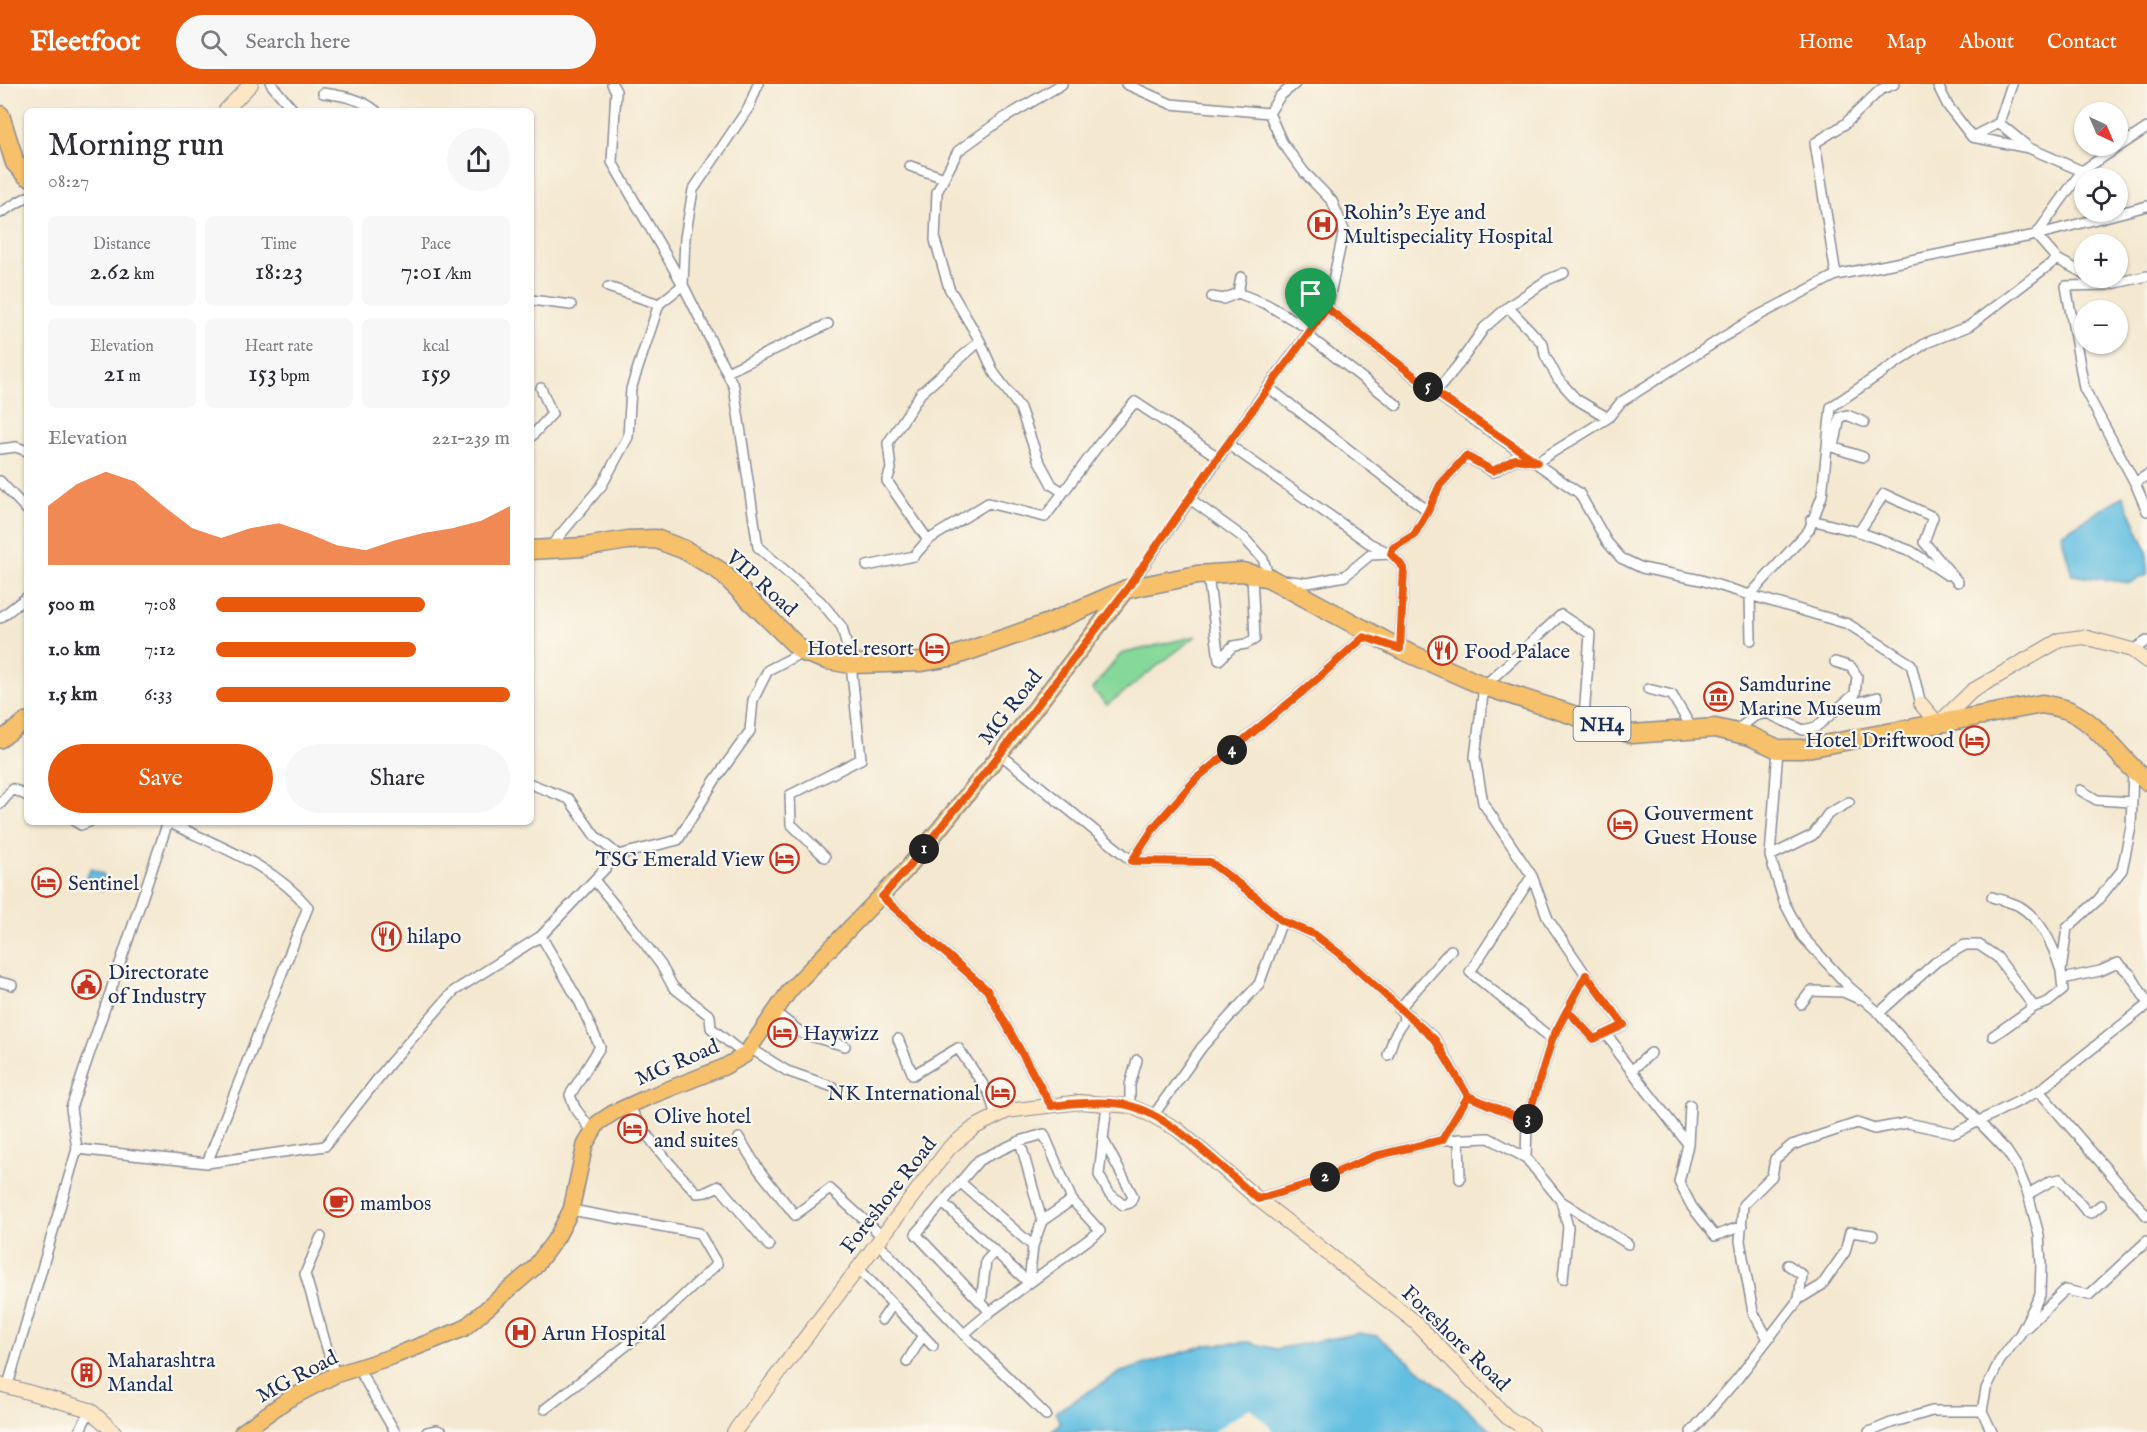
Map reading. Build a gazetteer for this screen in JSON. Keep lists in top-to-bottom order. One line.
{"streets":{"highway":["VIP Road","NH4"],"main road":["MG Road","Foreshore Road"]},"crossings":[["VIP Road","MG Road"],["VIP Road","NH4"],["MG Road","NH4"]],"places":{"hospital":["Rohin's Eye and Multispeciality Hospital","Arun Hospital"],"hotel":["Hotel resort","Hotel Driftwood","Gouverment Guest House","TSG Emerald View","Sentinel","Haywizz","NK International","Olive hotel and suites"],"restaurant":["Food Palace","hilapo"],"museum":["Samdurine Marine Museum"],"public building":["Directorate of Industry"],"cafe":["mambos"],"building":["Maharashtra Mandal"]},"north":"bottom right","page":{"header":"Fleetfoot","search":"Search here","nav":["Home","Map","About","Contact"],"map_buttons":["+","−"],"heading":["Morning run","08:27"],"stats":[["Distance","2.62 km"],["Time","18:23"],["Pace","7:01 /km"],["Elevation","21 m"],["Heart rate","153 bpm"],["kcal","159"]],"pins":["5","4","1","3","2"],"chart":["Elevation","221–239 m"],"list":[{"name":"500 m","note":"7:08"},{"name":"1.0 km","note":"7:12"},{"name":"1.5 km","note":"6:33"}],"buttons":["Save","Share"]}}
